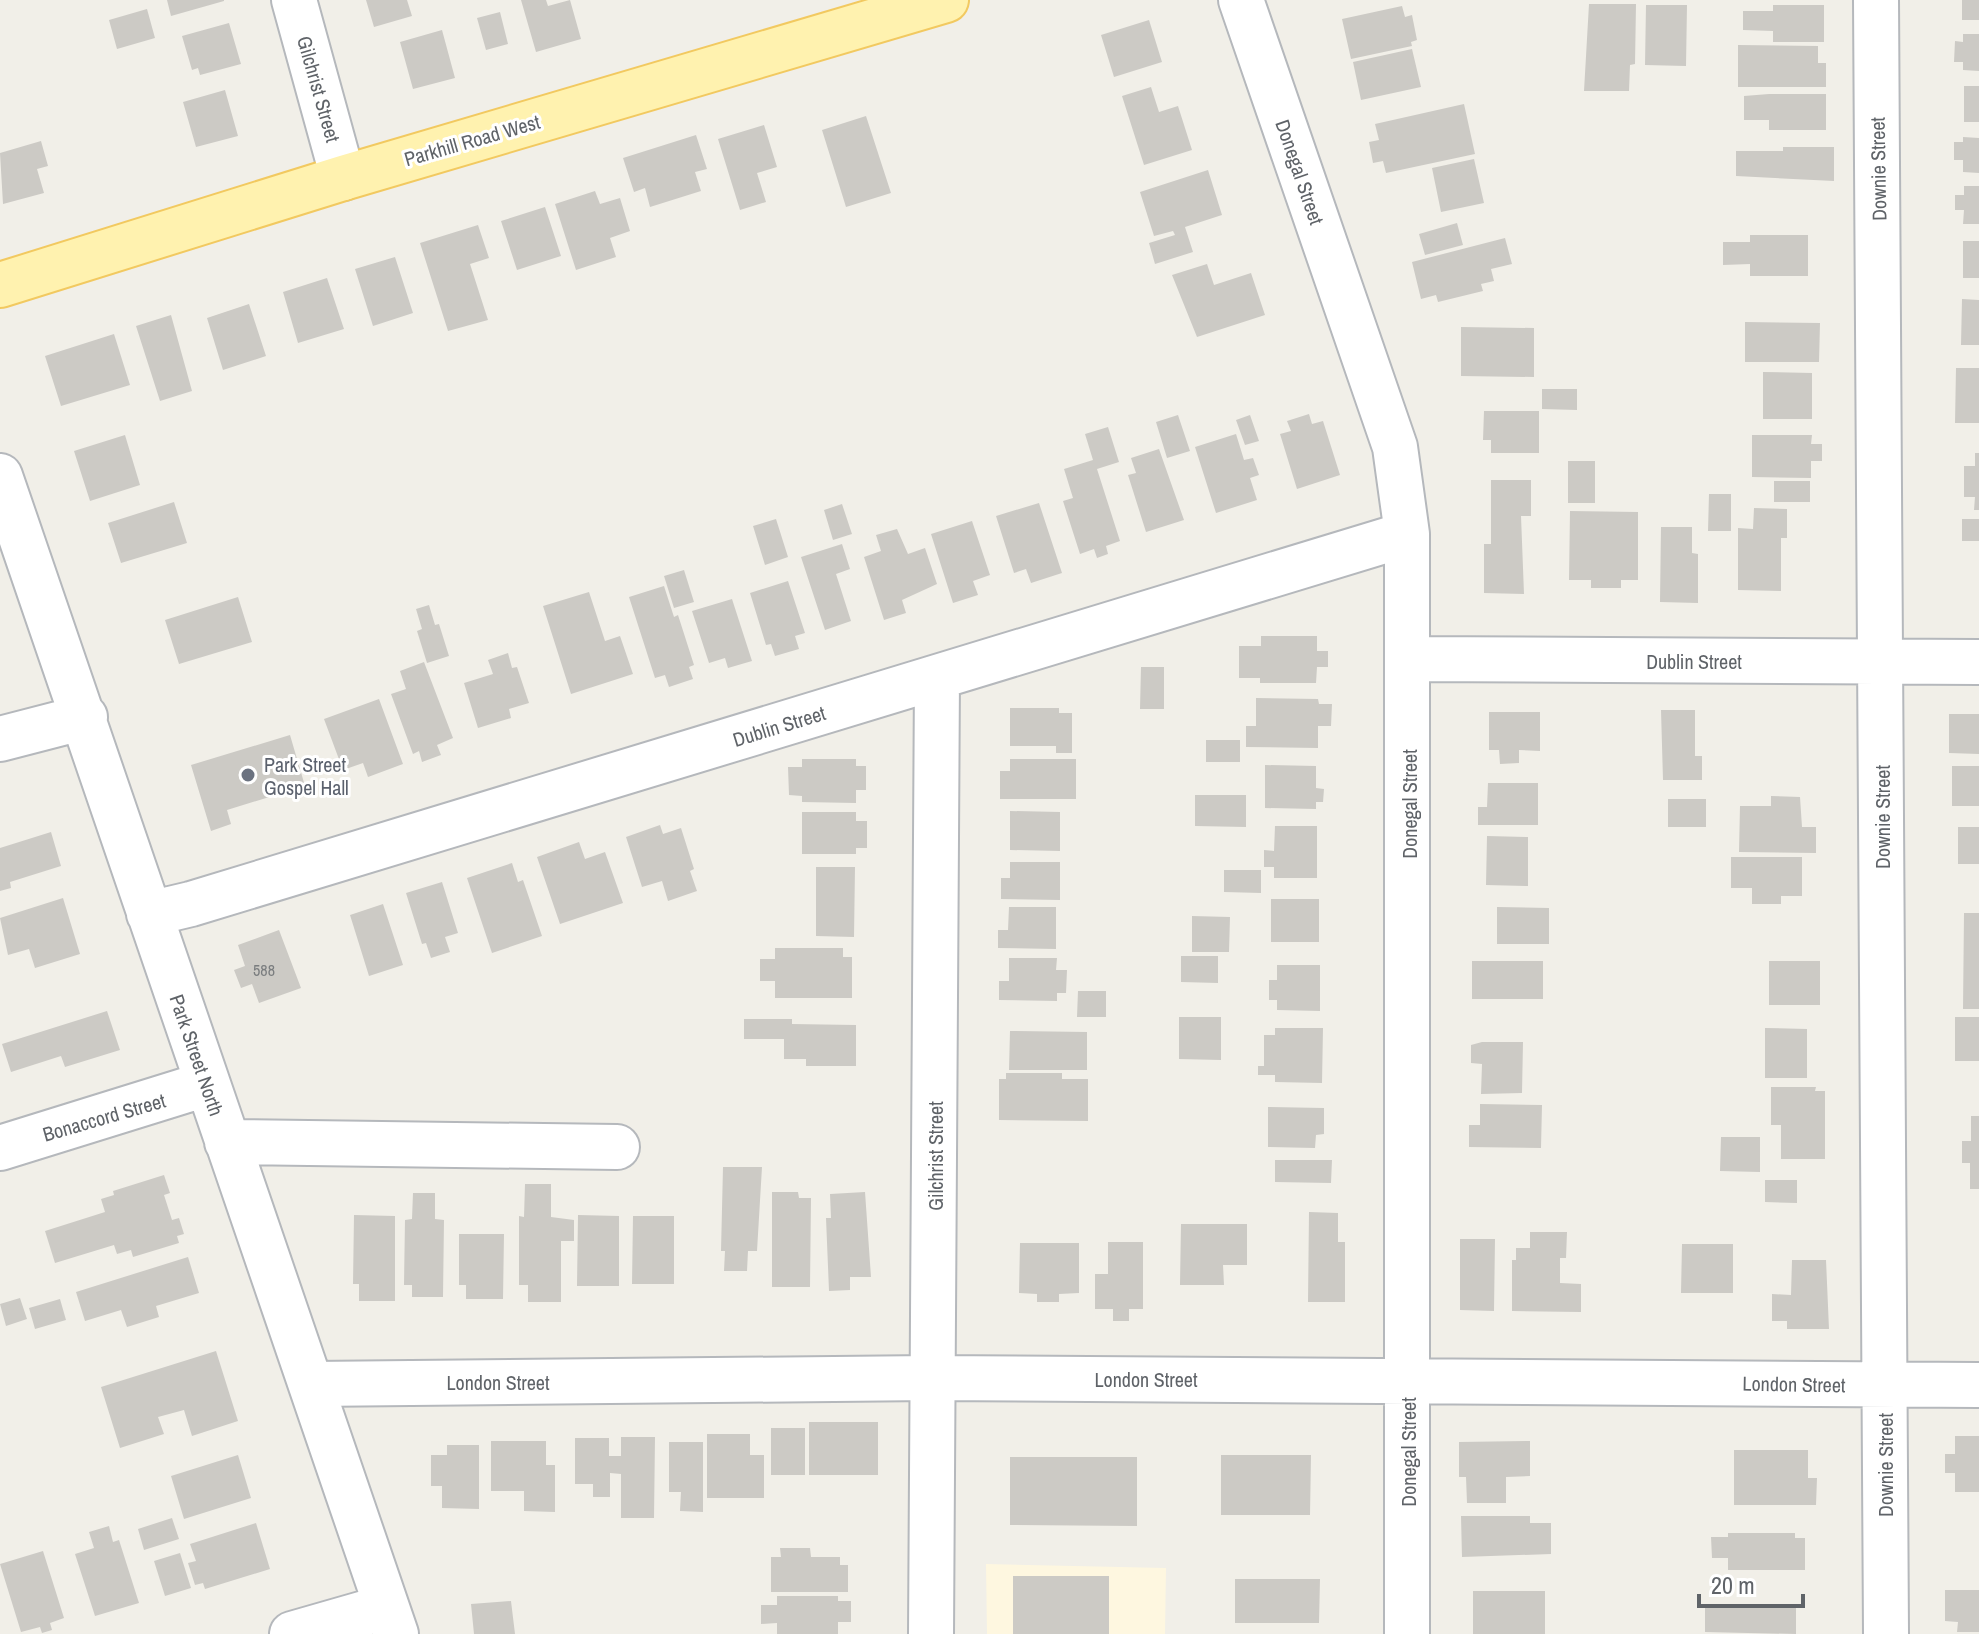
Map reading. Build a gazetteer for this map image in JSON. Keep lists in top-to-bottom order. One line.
{"streets":{"main road":["Parkhill Road West"],"street":["Gilchrist Street","Downie Street","Donegal Street","Dublin Street","Park Street North","Bonaccord Street","London Street"]},"crossings":[["Gilchrist Street","Parkhill Road West"],["Gilchrist Street","Dublin Street"],["Gilchrist Street","London Street"],["Downie Street","Dublin Street"],["Downie Street","London Street"],["Donegal Street","Dublin Street"],["Donegal Street","London Street"],["Dublin Street","Park Street North"],["Park Street North","Bonaccord Street"],["Park Street North","London Street"]],"places":["Park Street Gospel Hall"],"house_numbers":["588"],"scale_bar":"20 m"}
